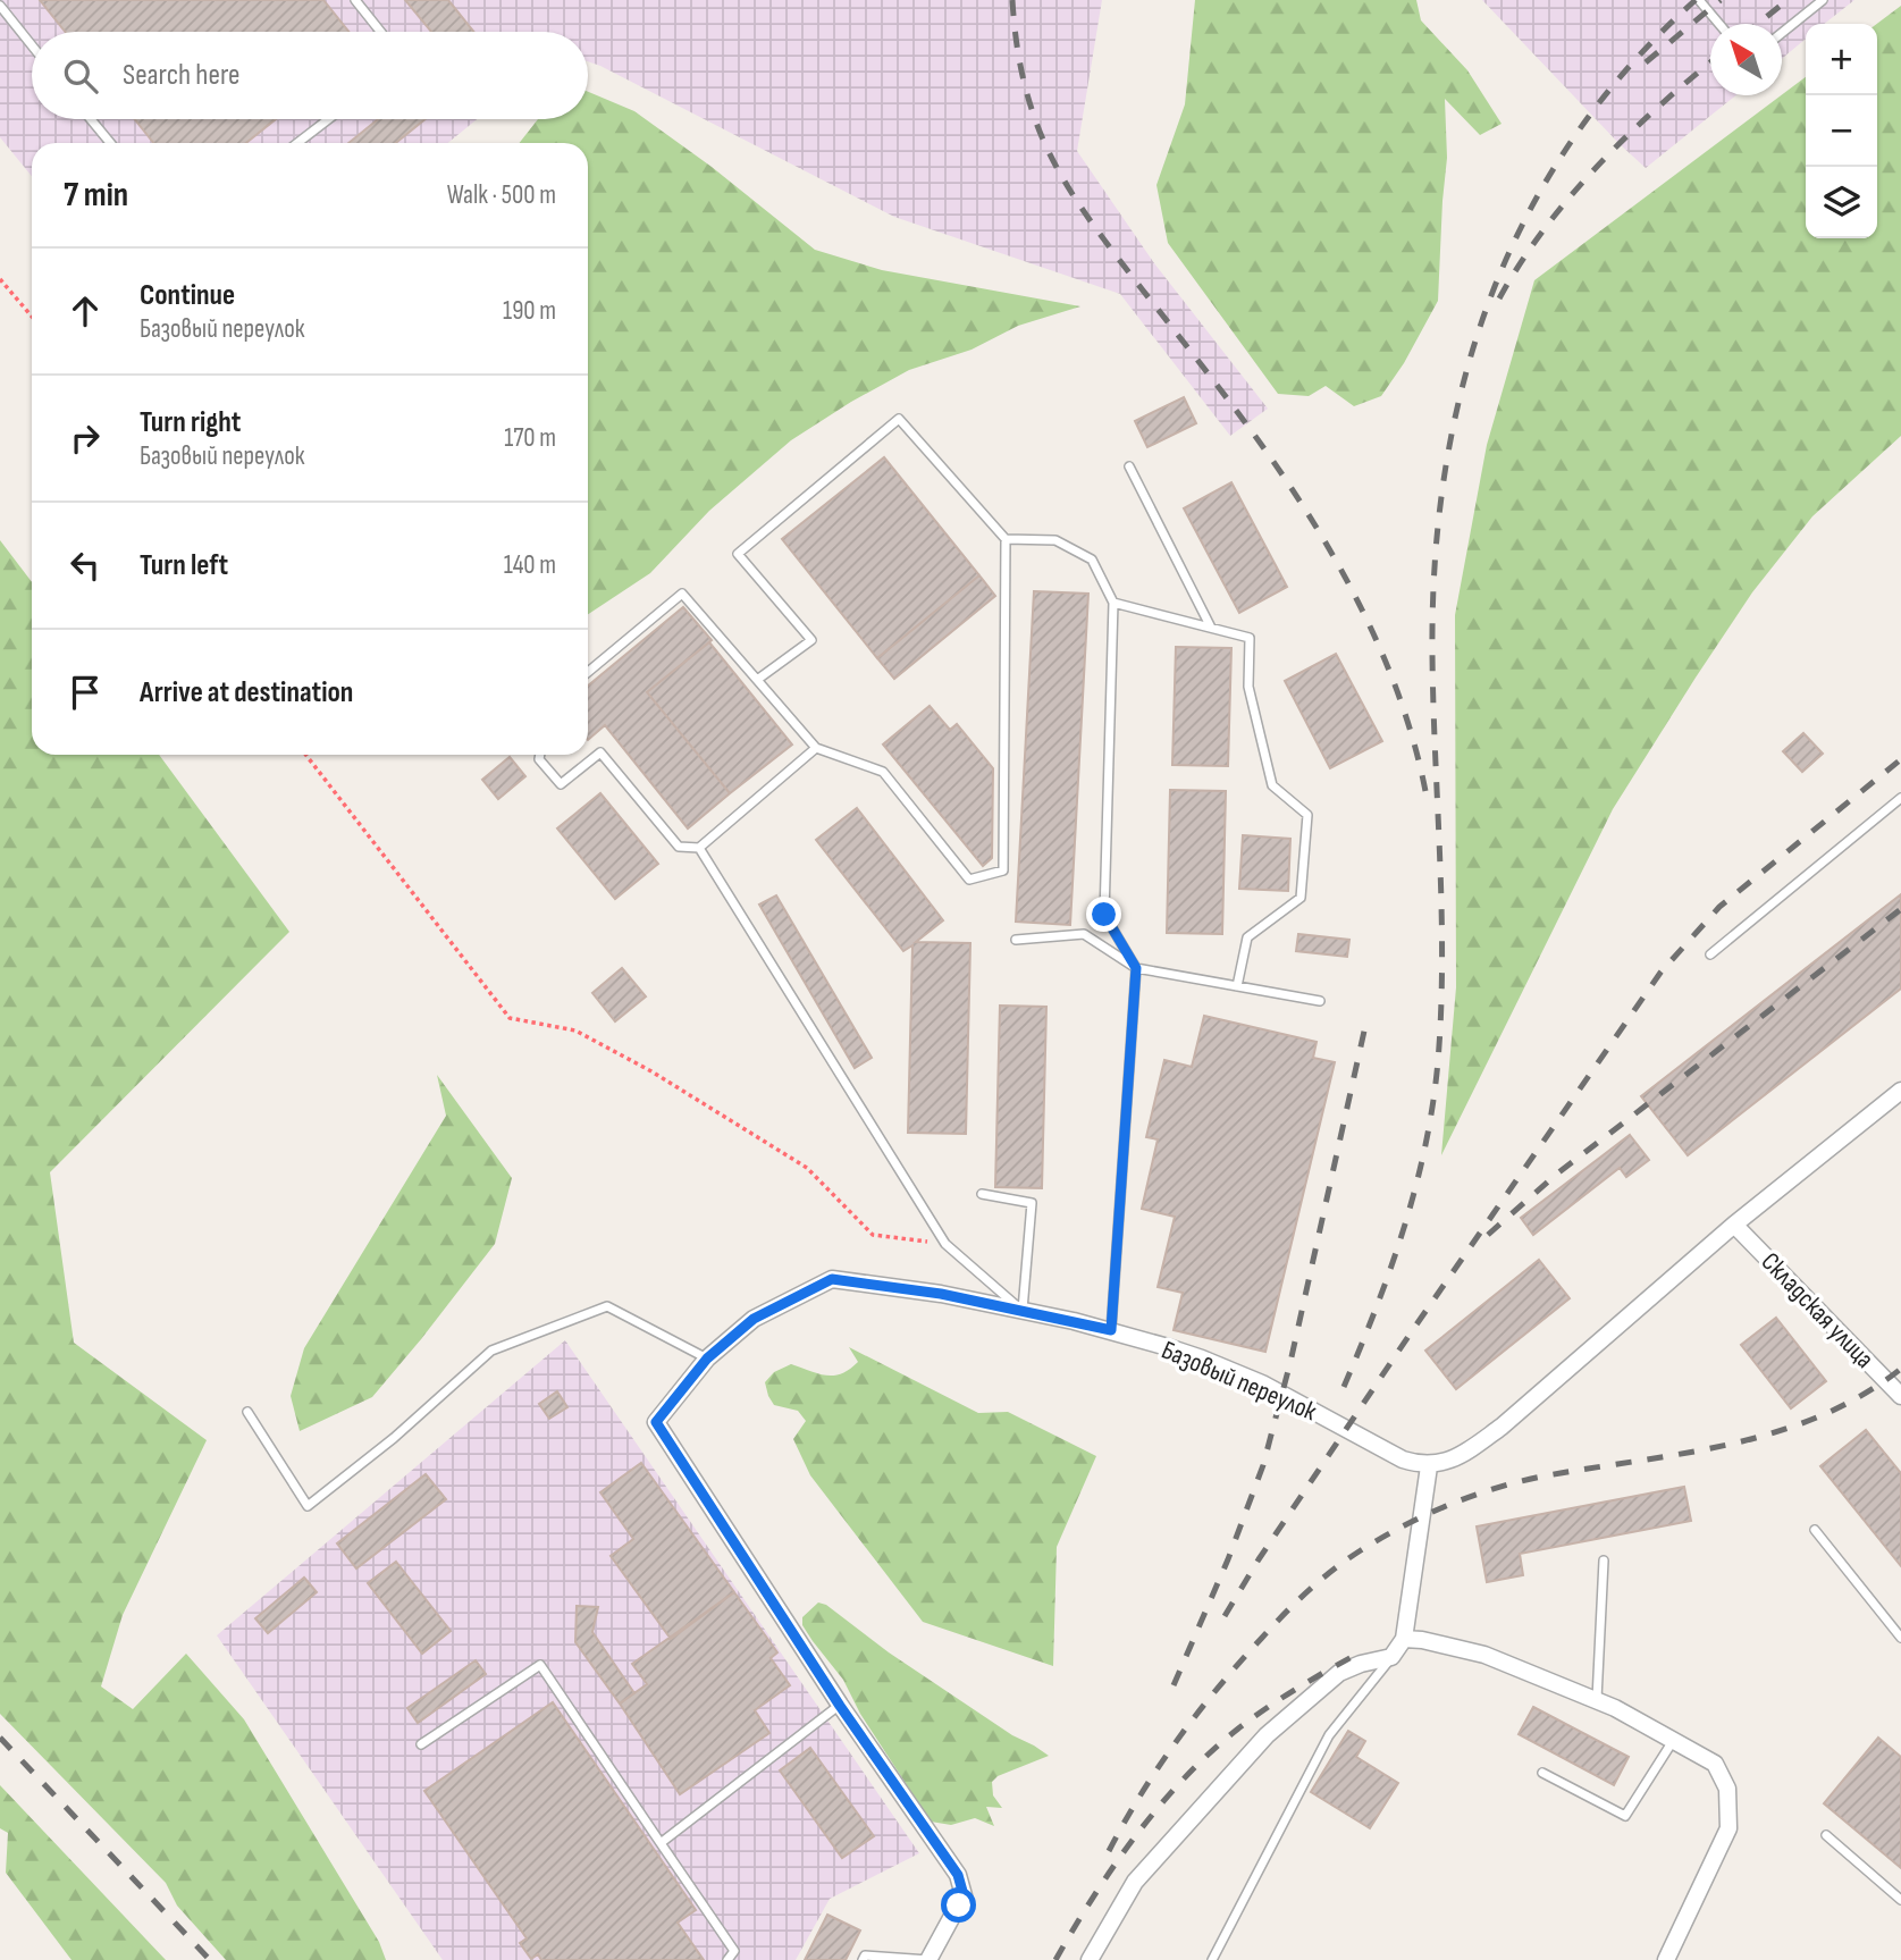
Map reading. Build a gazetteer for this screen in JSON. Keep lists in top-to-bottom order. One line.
{"streets":{"street":["Складская улица","Базовый переулок"]},"north":"top left","page":{"map_buttons":["+","−"],"search":"Search here","heading":["7 min","Walk · 500 m"],"list":[["Continue","Базовый переулок","190 m"],["Turn right","Базовый переулок","170 m"],["Turn left","140 m"],"Arrive at destination"]}}
